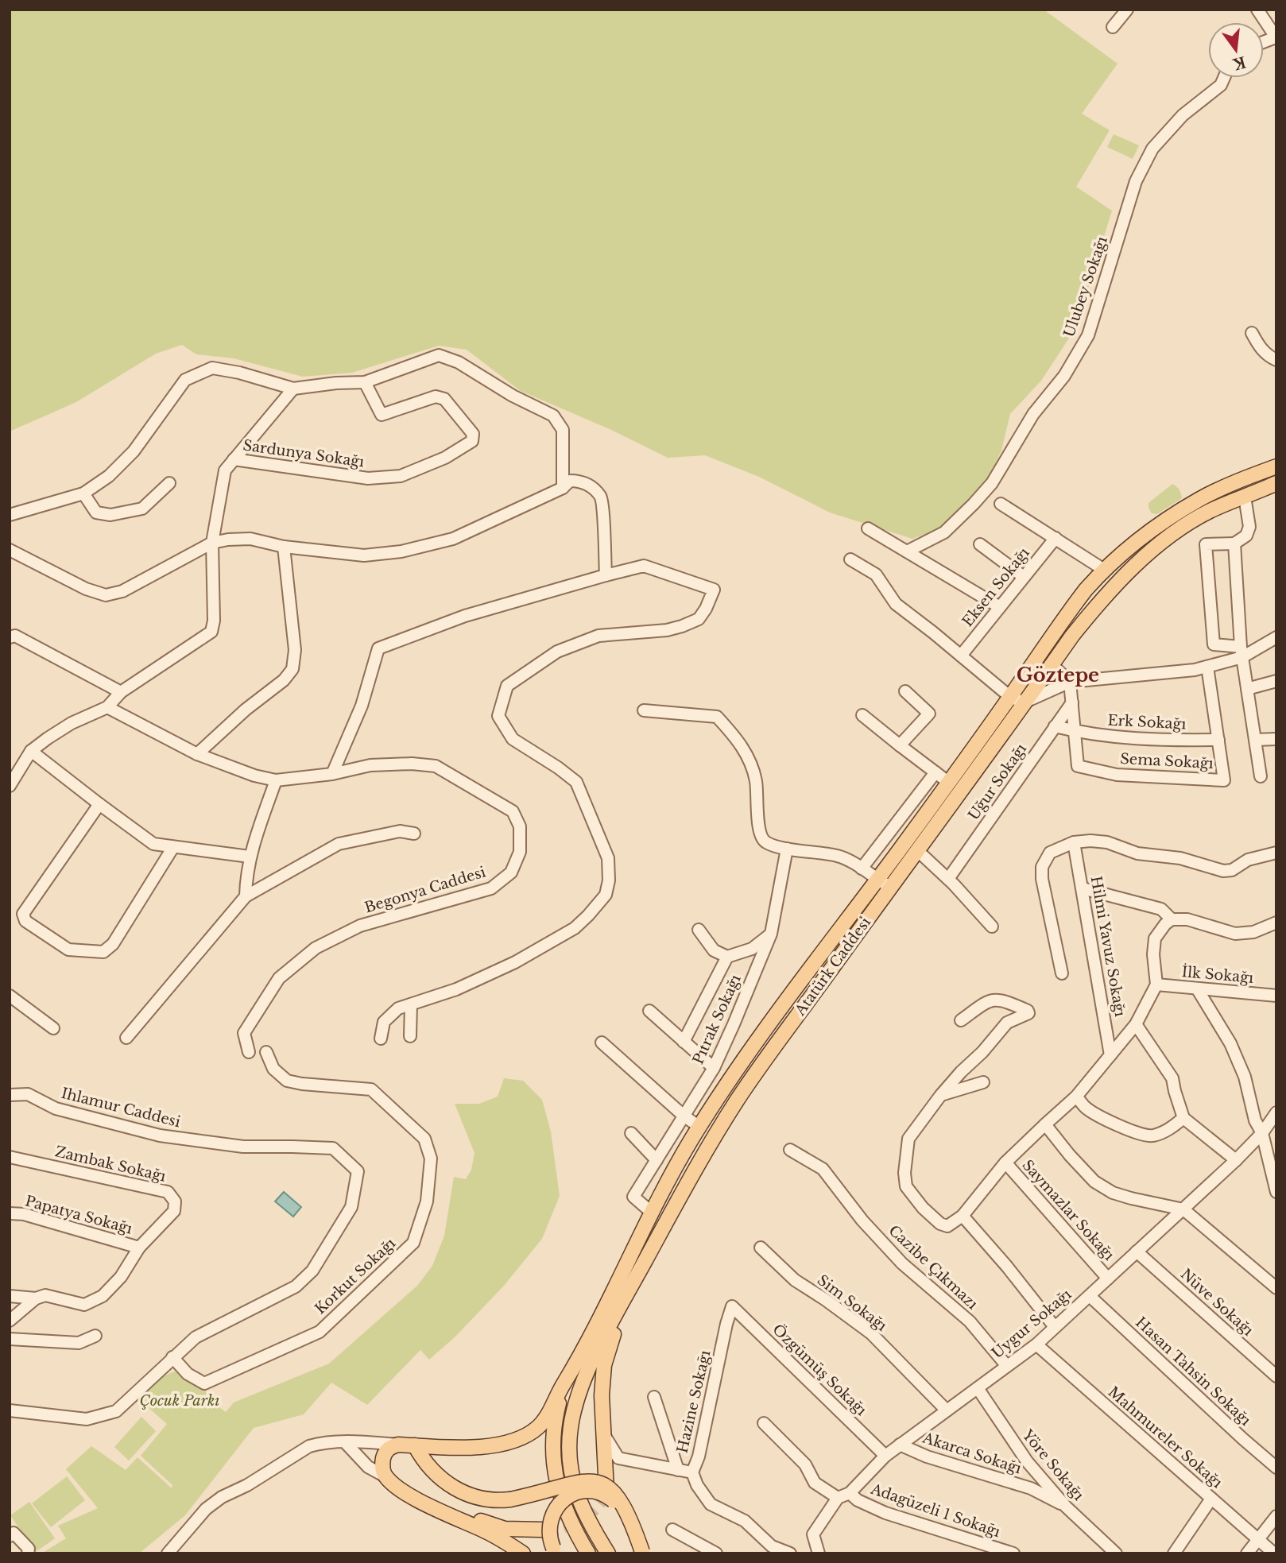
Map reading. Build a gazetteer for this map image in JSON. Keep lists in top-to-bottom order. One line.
{"streets":{"main road":["Atatürk Caddesi"],"street":["Ulubey Sokağı","Sardunya Sokağı","Eksen Sokağı","Erk Sokağı","Sema Sokağı","Uğur Sokağı","Begonya Caddesi","Hilmi Yavuz Sokağı","İlk Sokağı","Pıtrak Sokağı","Ihlamur Caddesi","Zambak Sokağı","Saymazlar Sokağı","Papatya Sokağı","Cazibe Çıkmazı","Korkut Sokağı","Nüve Sokağı","Sim Sokağı","Uygur Sokağı","Özgümüş Sokağı","Hasan Tahsin Sokağı","Hazine Sokaḡı","Mahmureler Sokağı","Akarca Sokağı","Yöre Sokağı","Adagüzeli 1 Sokaḡı"]},"crossings":[["Erk Sokağı","Sema Sokağı"],["Erk Sokağı","Uğur Sokağı"],["Sema Sokağı","Uğur Sokağı"],["Atatürk Caddesi","Pıtrak Sokağı"],["Ihlamur Caddesi","Korkut Sokağı"],["Zambak Sokağı","Papatya Sokağı"],["Saymazlar Sokağı","Uygur Sokağı"],["Cazibe Çıkmazı","Uygur Sokağı"],["Nüve Sokağı","Uygur Sokağı"],["Sim Sokağı","Uygur Sokağı"],["Uygur Sokağı","Özgümüş Sokağı"],["Uygur Sokağı","Hasan Tahsin Sokağı"],["Uygur Sokağı","Mahmureler Sokağı"],["Uygur Sokağı","Akarca Sokağı"],["Uygur Sokağı","Yöre Sokağı"],["Uygur Sokağı","Adagüzeli 1 Sokaḡı"],["Özgümüş Sokağı","Hazine Sokaḡı"],["Akarca Sokağı","Yöre Sokağı"]],"districts":["Göztepe"],"parks":["Çocuk Parkı"],"north":"bottom"}
